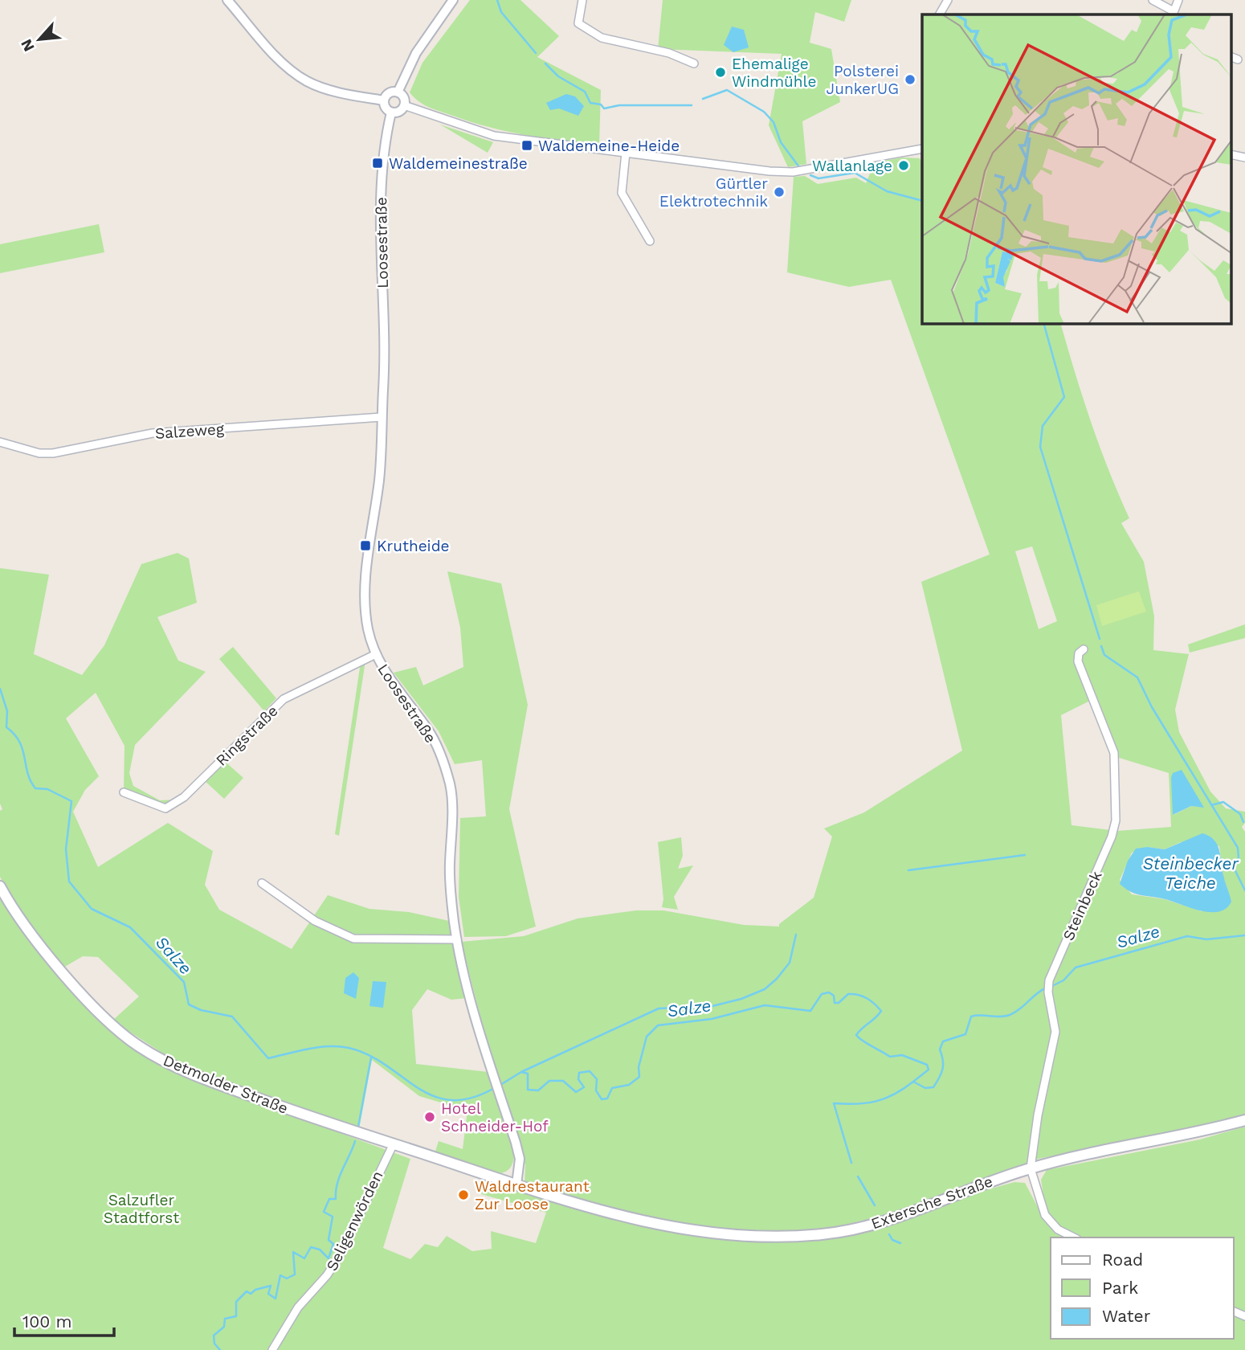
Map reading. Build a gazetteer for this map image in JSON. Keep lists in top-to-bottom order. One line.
{"streets":{"main road":["Detmolder Straße","Extersche Straße"],"street":["Loosestraße","Salzeweg","Ringstraße","Steinbeck","Seligenwörden"]},"crossings":[["Loosestraße","Salzeweg"],["Loosestraße","Ringstraße"],["Loosestraße","Extersche Straße"],["Steinbeck","Extersche Straße"],["Detmolder Straße","Extersche Straße"],["Extersche Straße","Seligenwörden"]],"water":["Steinbecker Teiche","Salze"],"parks":["Salzufler Stadtforst"],"places":{"other":["Ehemalige Windmühle","Polsterei JunkerUG","Wallanlage","Gürtler Elektrotechnik","Hotel Schneider-Hof","Waldrestaurant Zur Loose"],"transit":["Waldemeine-Heide","Waldemeinestraße","Krutheide"]},"legend":["Road","Park","Water"],"scale_bar":"100 m","north":"bottom left"}
